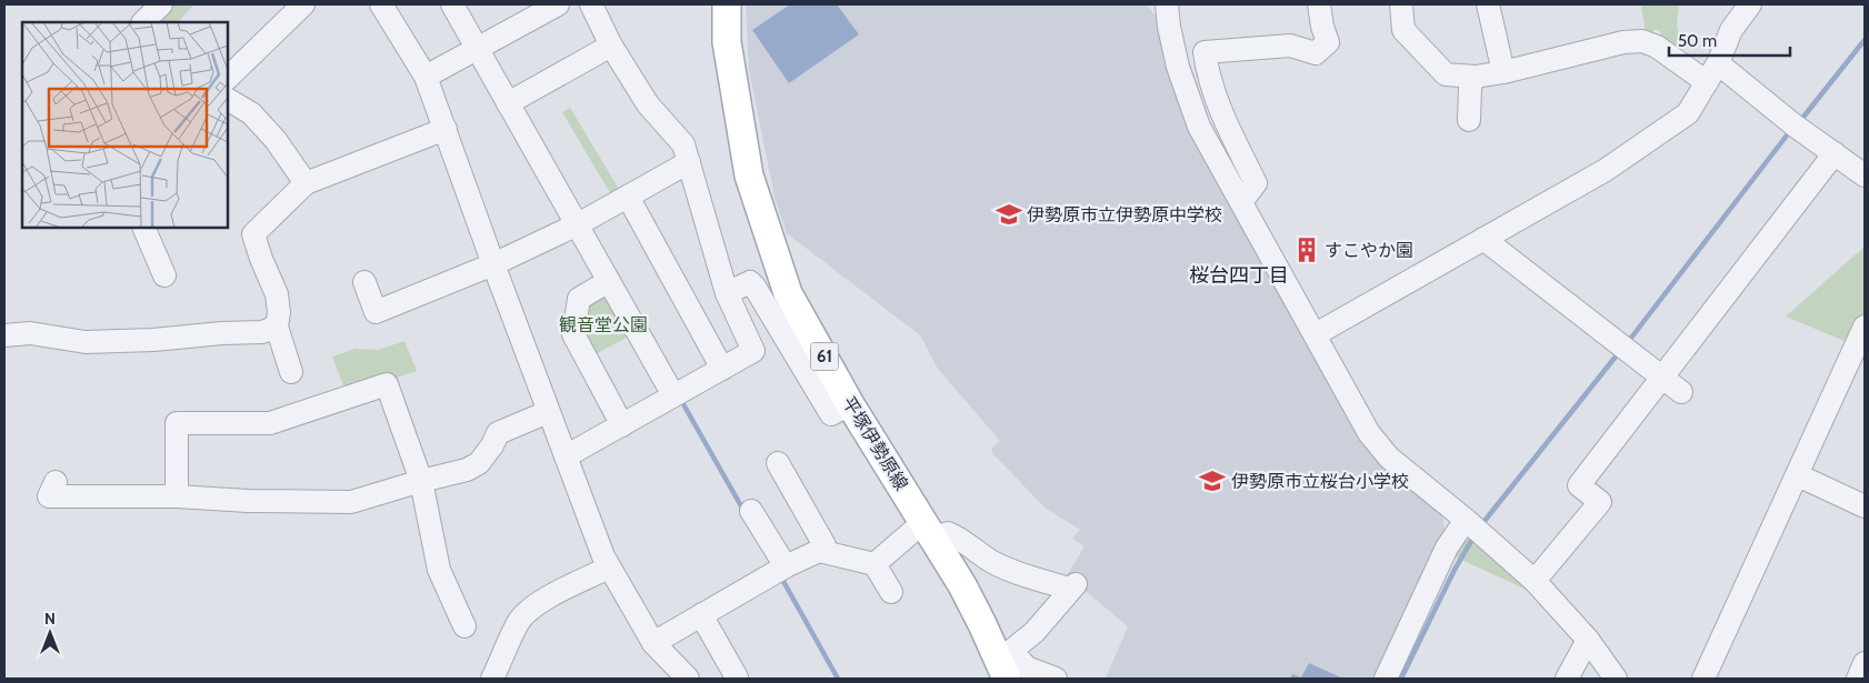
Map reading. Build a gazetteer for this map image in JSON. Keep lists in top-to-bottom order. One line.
{"streets":{"main road":["61","平塚伊勢原線"]},"districts":["桜台四丁目"],"parks":["観音堂公園"],"places":{"school or university":["伊勢原市立伊勢原中学校","伊勢原市立桜台小学校"],"building":["すこやか園"]},"scale_bar":"50 m","north":"top"}
